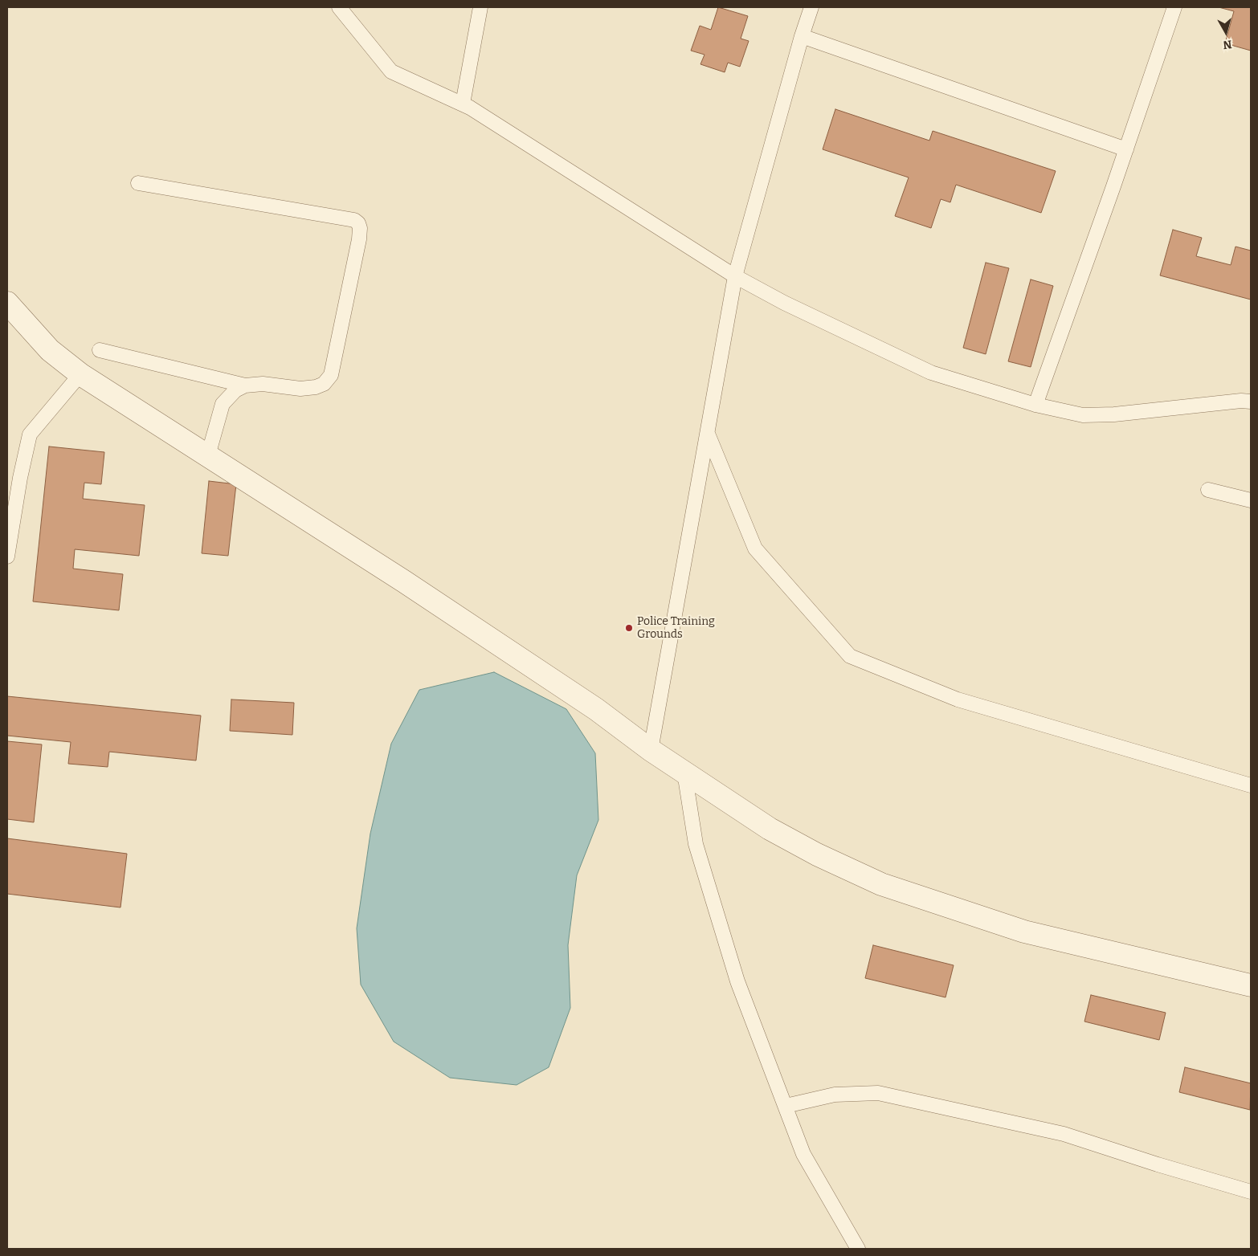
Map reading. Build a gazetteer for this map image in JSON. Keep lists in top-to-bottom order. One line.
{"places":["Police Training Grounds"],"north":"bottom"}
